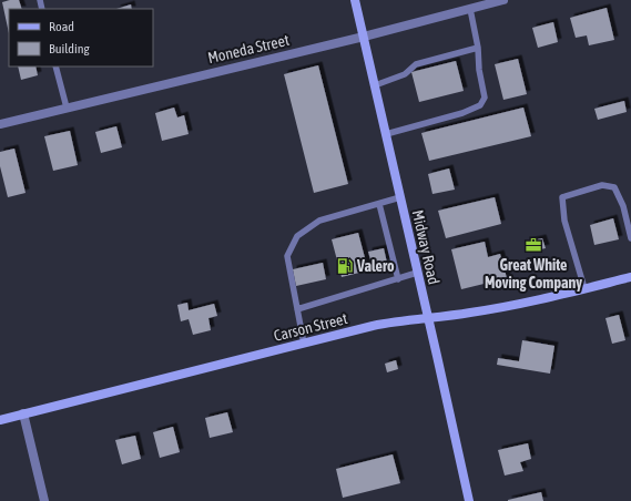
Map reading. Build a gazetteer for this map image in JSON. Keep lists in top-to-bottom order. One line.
{"streets":{"street":["Moneda Street","Midway Road","Carson Street"]},"crossings":[["Moneda Street","Midway Road"],["Midway Road","Carson Street"]],"places":{"office":["Great White Moving Company"],"fuel station":["Valero"]},"legend":["Road","Building"]}
